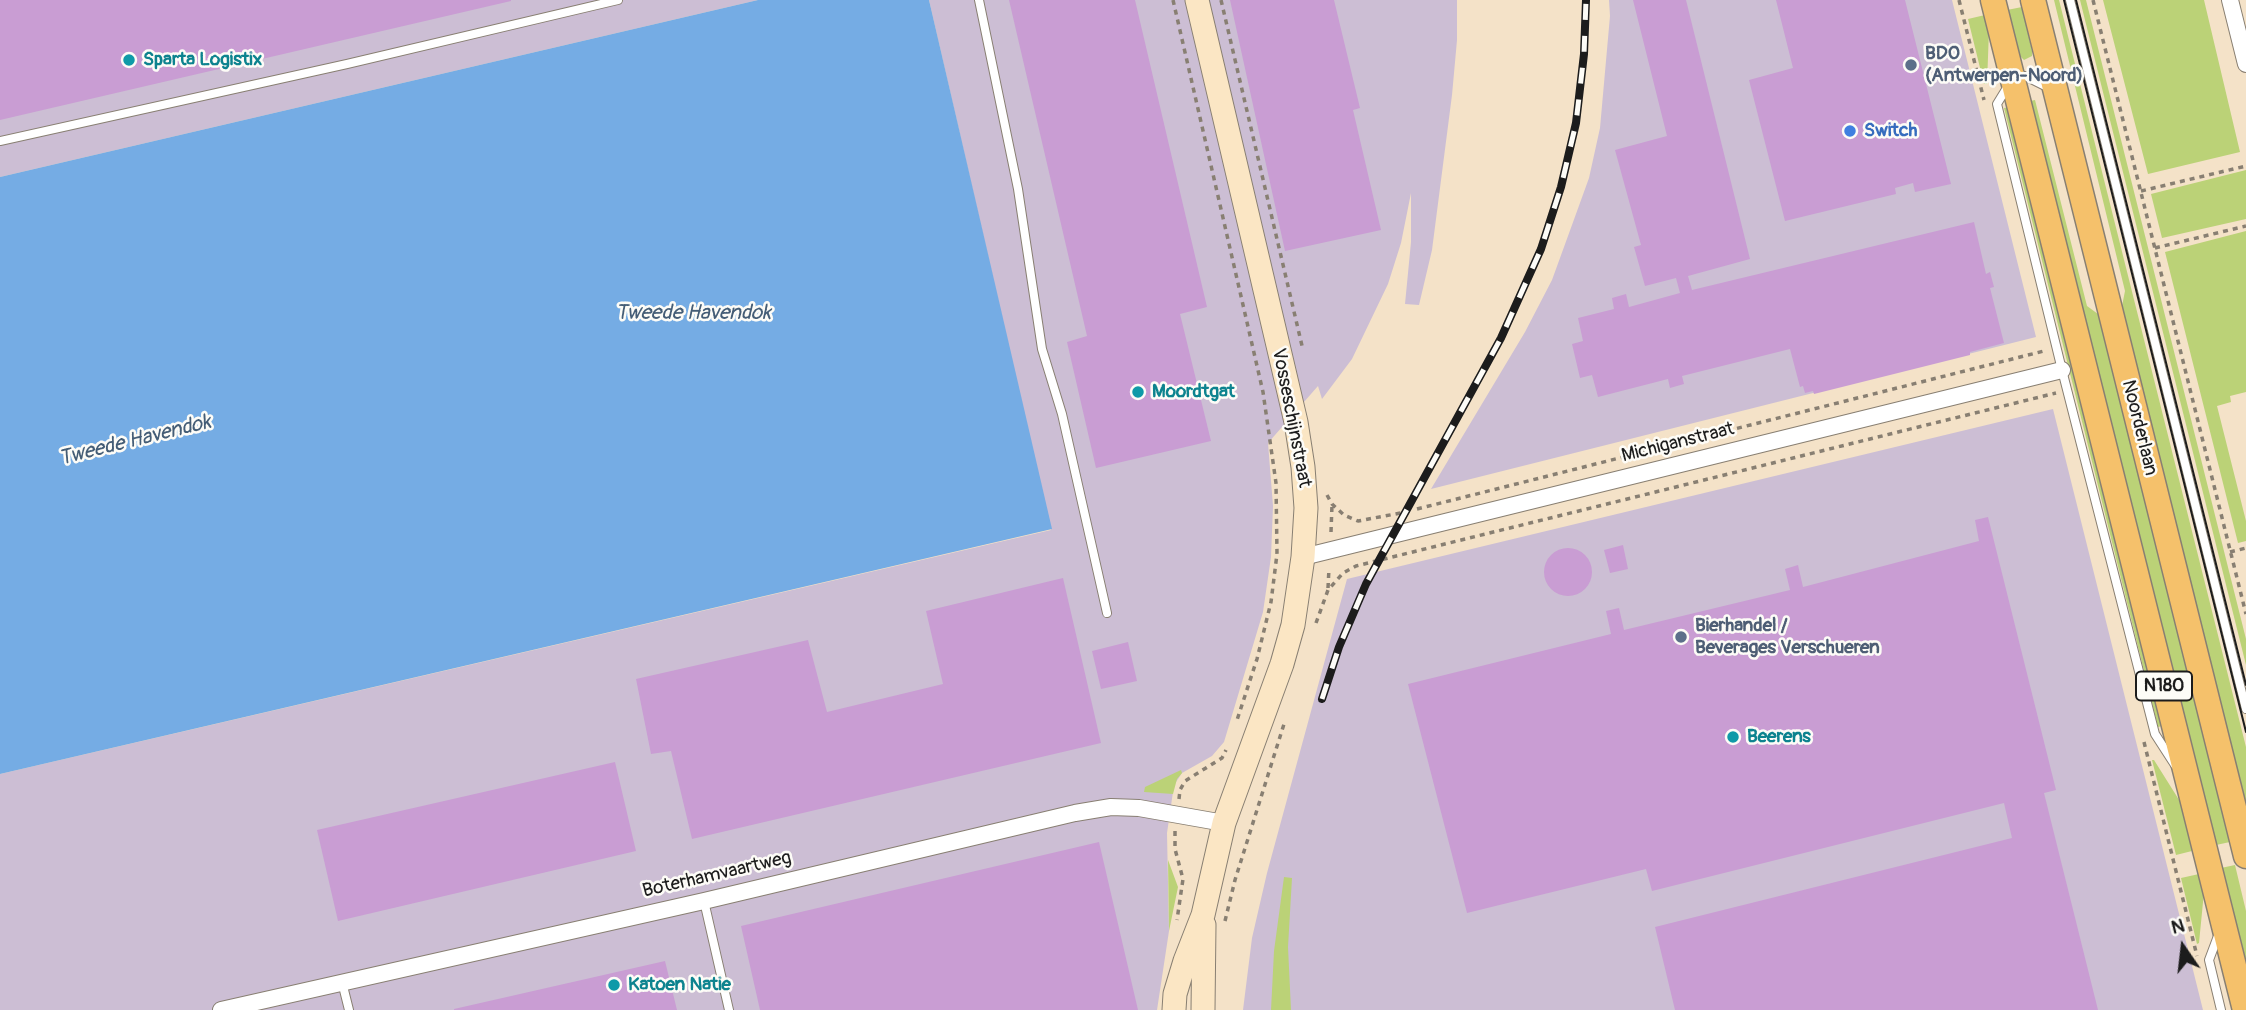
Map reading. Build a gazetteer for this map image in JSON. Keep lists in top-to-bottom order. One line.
{"streets":{"main road":["Noorderlaan","N180"],"street":["Vosseschijnstraat","Michiganstraat","Boterhamvaartweg"]},"crossings":[["Vosseschijnstraat","Michiganstraat"],["Vosseschijnstraat","Boterhamvaartweg"],["Noorderlaan","Michiganstraat"]],"water":["Tweede Havendok"],"places":["Sparta Logistix","BDO (Antwerpen-Noord)","Switch","Moordtgat","Bierhandel / Beverages Verschueren","Beerens","Katoen Natie"],"north":"top"}
